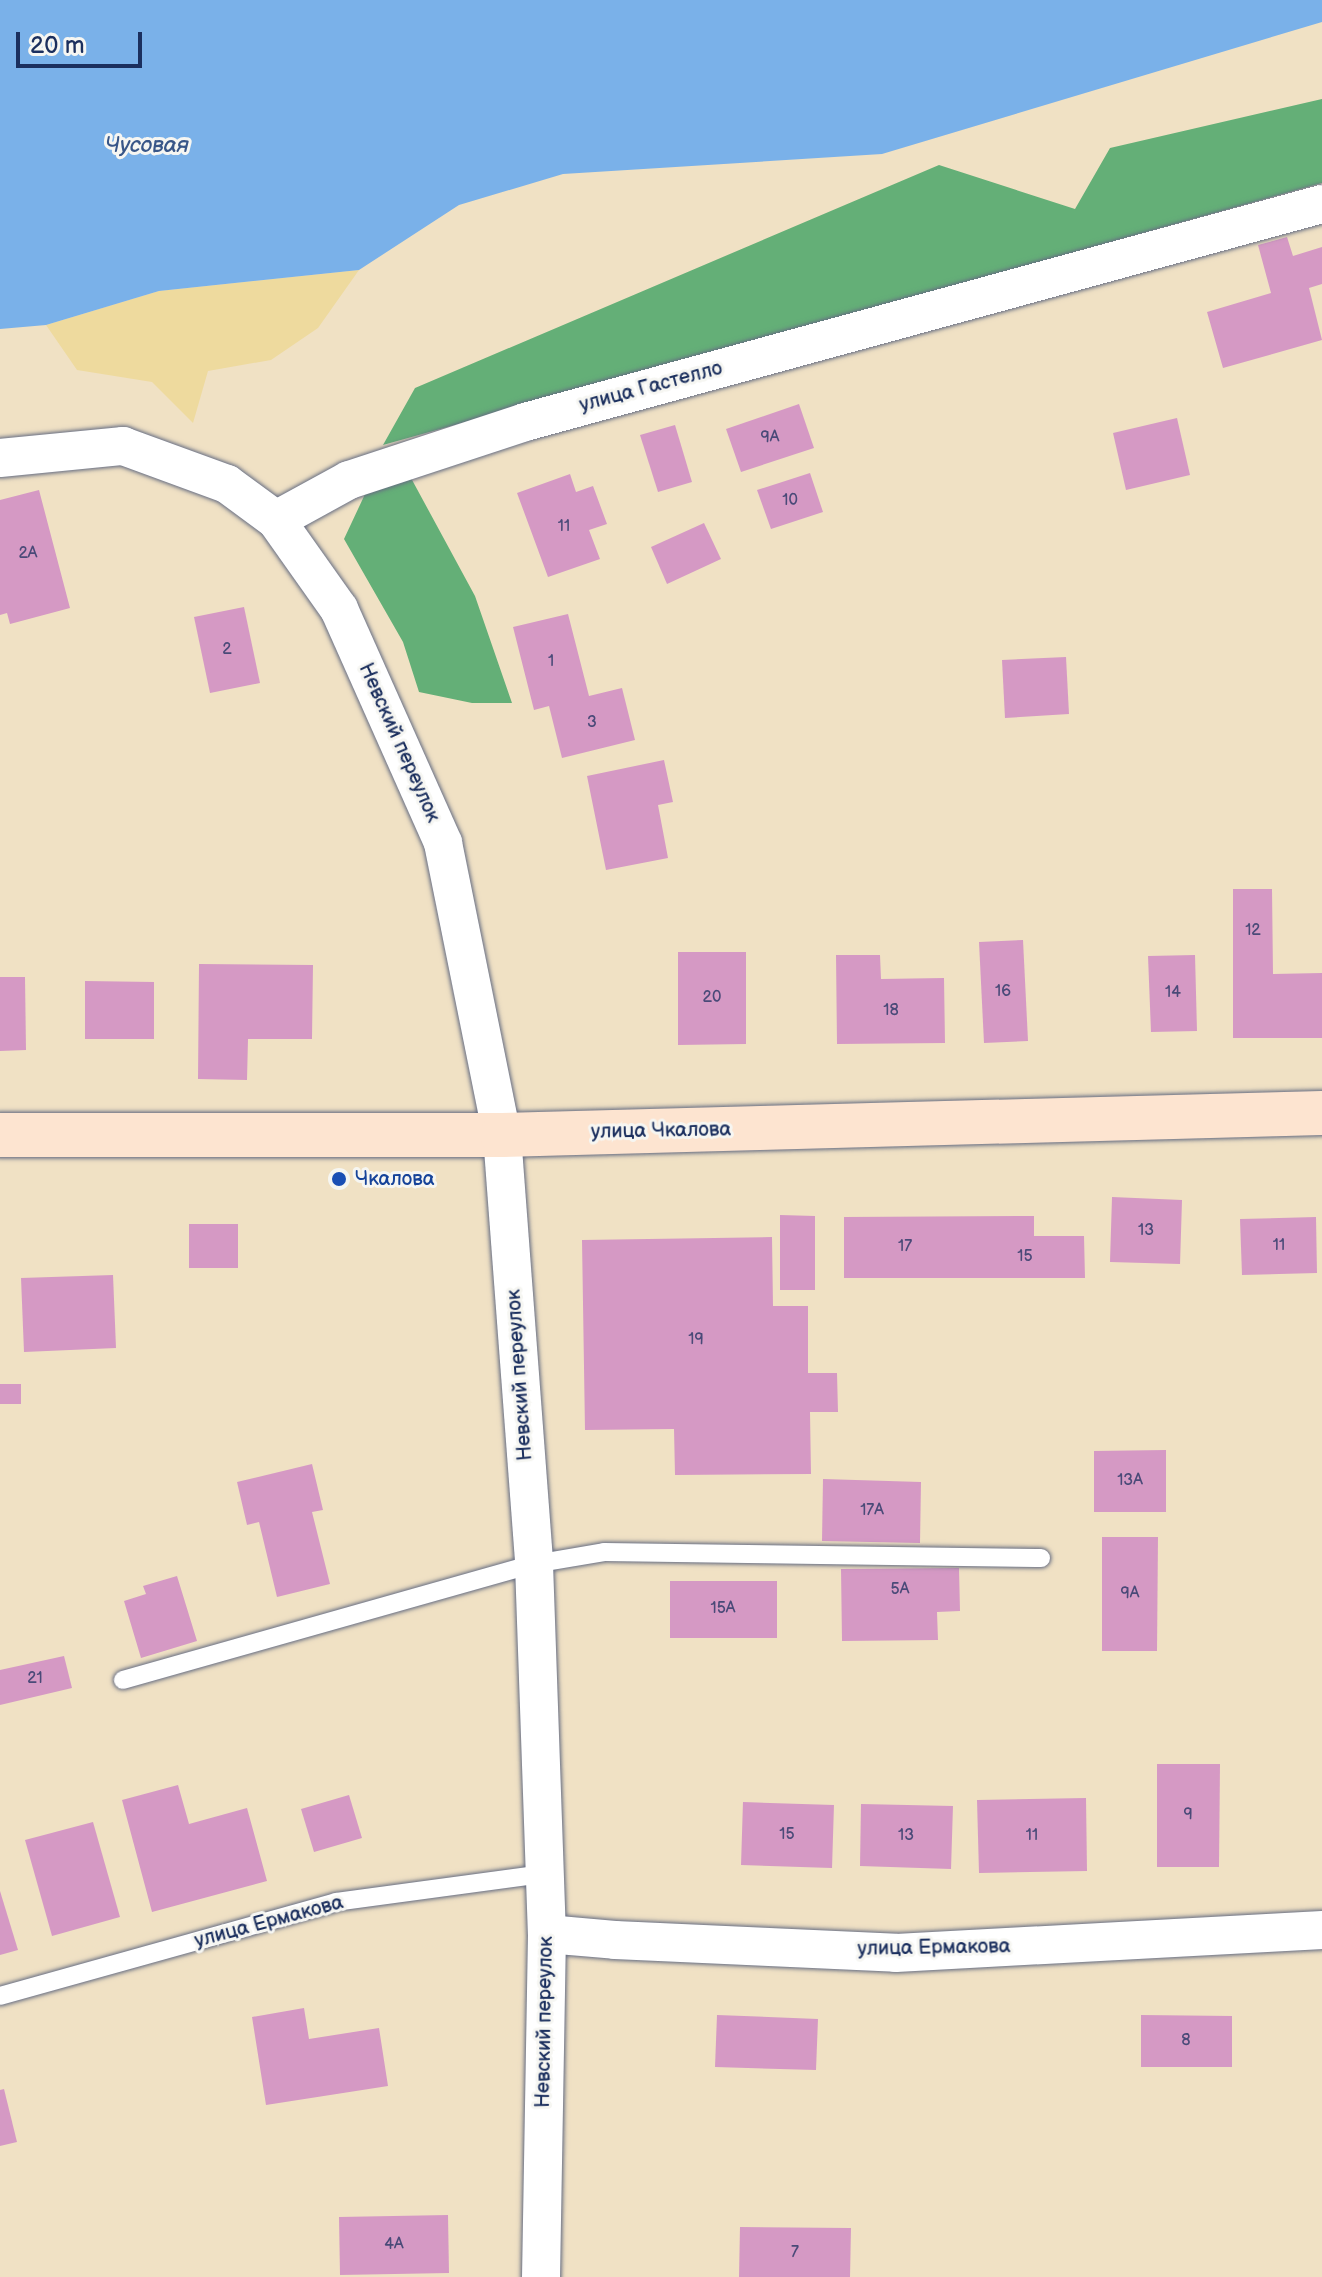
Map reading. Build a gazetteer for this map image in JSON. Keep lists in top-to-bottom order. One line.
{"streets":{"street":["улица Гастелло","Невский переулок","улица Чкалова","улица Ермакова"]},"crossings":[["улица Гастелло","Невский переулок"],["Невский переулок","улица Чкалова"],["Невский переулок","улица Ермакова"]],"water":["Чусовая"],"places":["Чкалова"],"house_numbers":["9А","10","11","2А","2","1","3","12","16","14","20","18","13","11","17","15","19","13А","17А","5А","9А","15А","21","9","15","13","11","8","4А","7"],"scale_bar":"20 m"}
